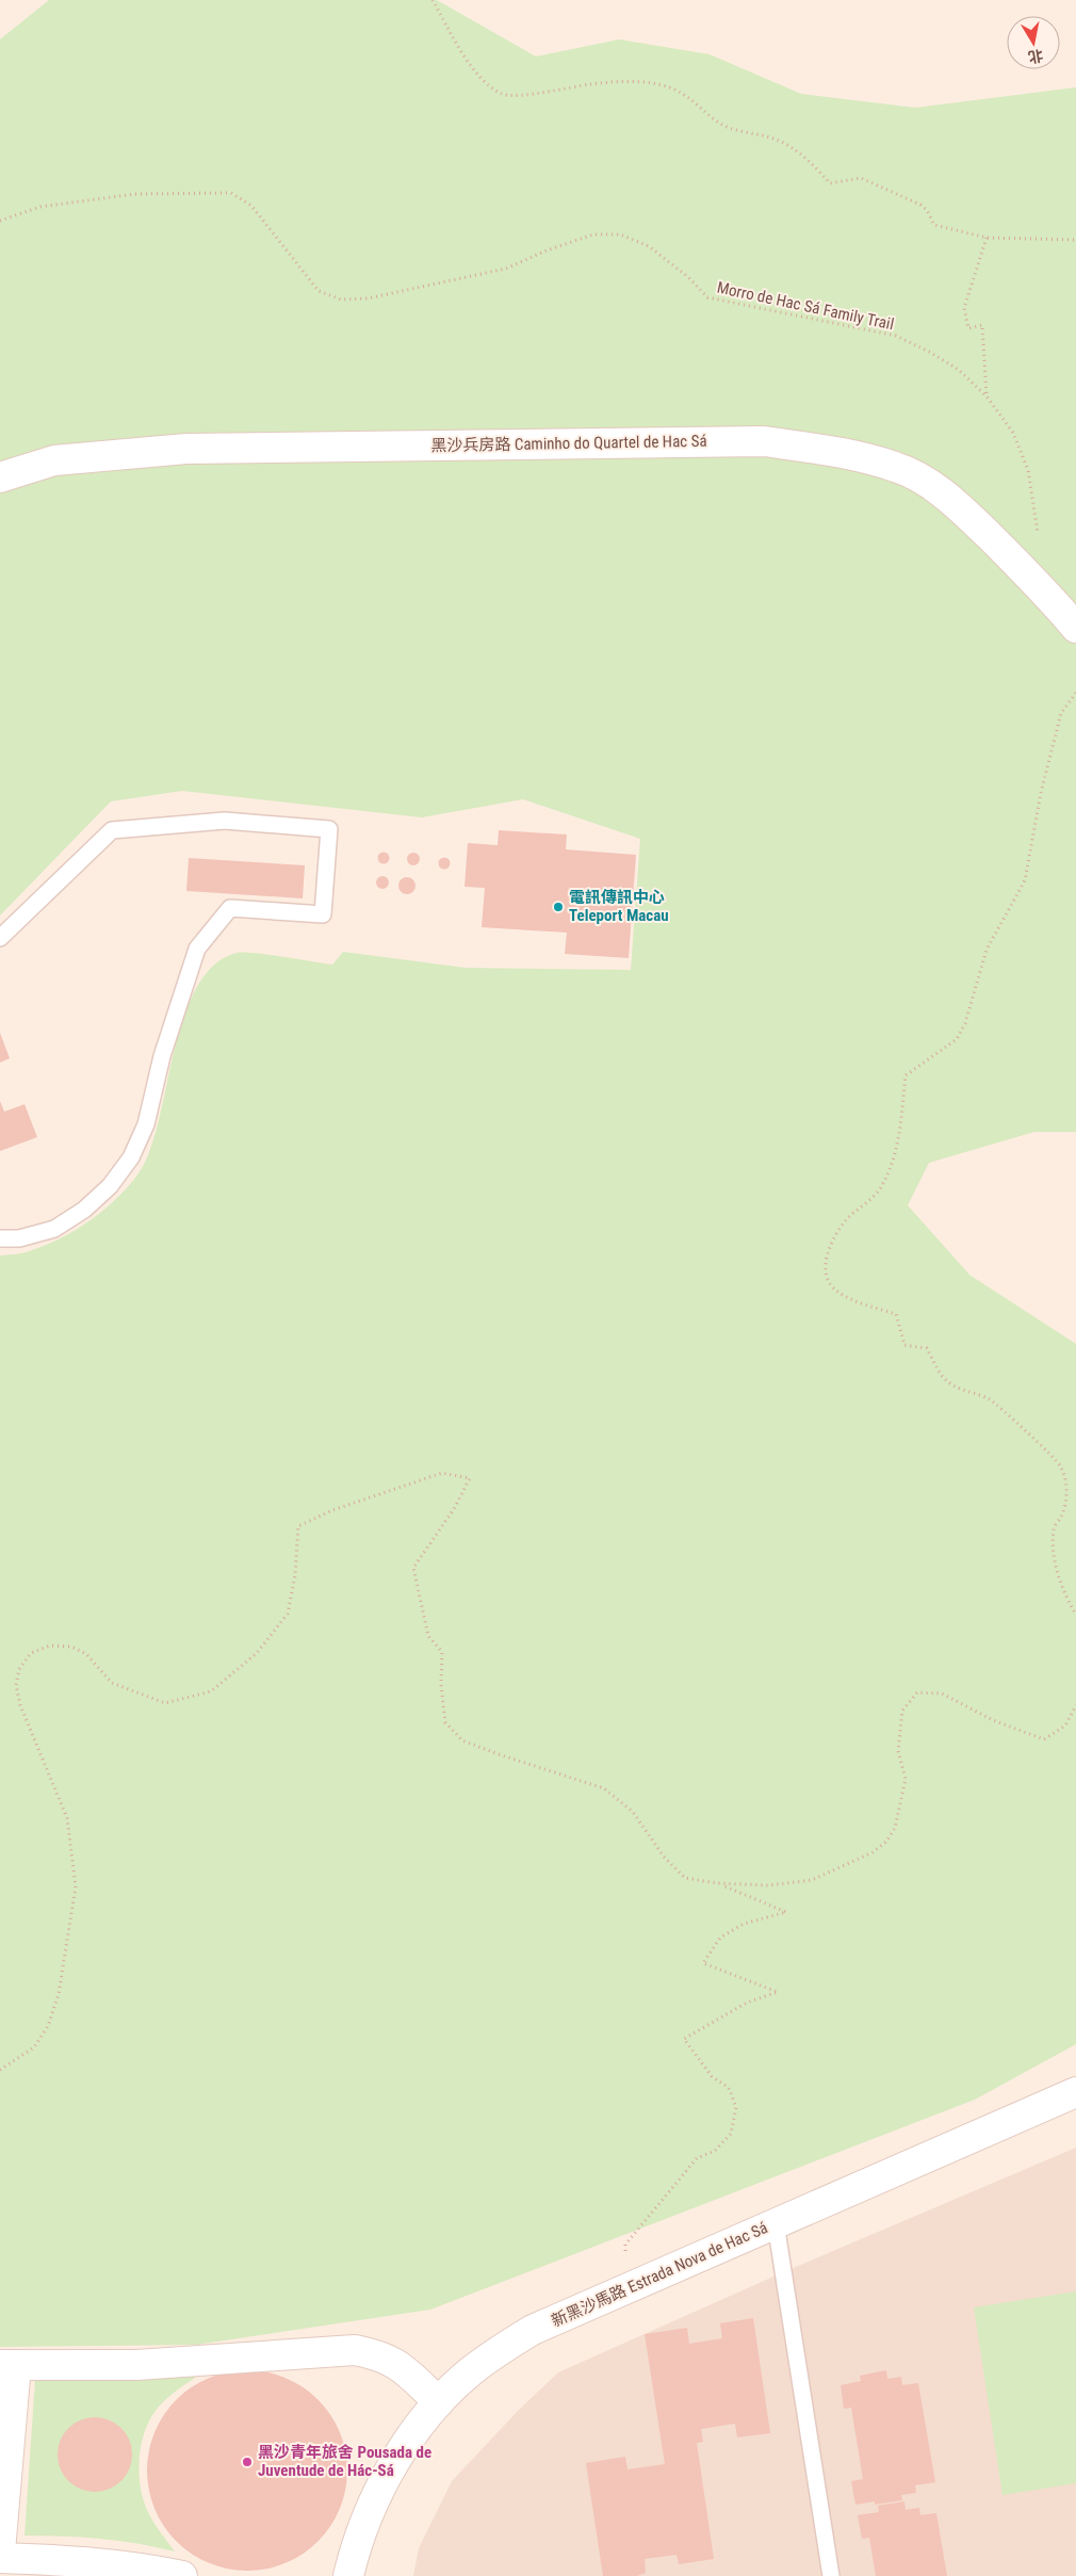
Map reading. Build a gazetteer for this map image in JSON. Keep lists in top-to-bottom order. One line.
{"streets":{"street":["黑沙兵房路 Caminho do Quartel de Hac Sá","新黑沙馬路 Estrada Nova de Hac Sá"],"path":["Morro de Hac Sá Family Trail"]},"places":["電訊傳訊中心 Teleport Macau","黑沙青年旅舍 Pousada de Juventude de Hác-Sá"],"north":"bottom"}
